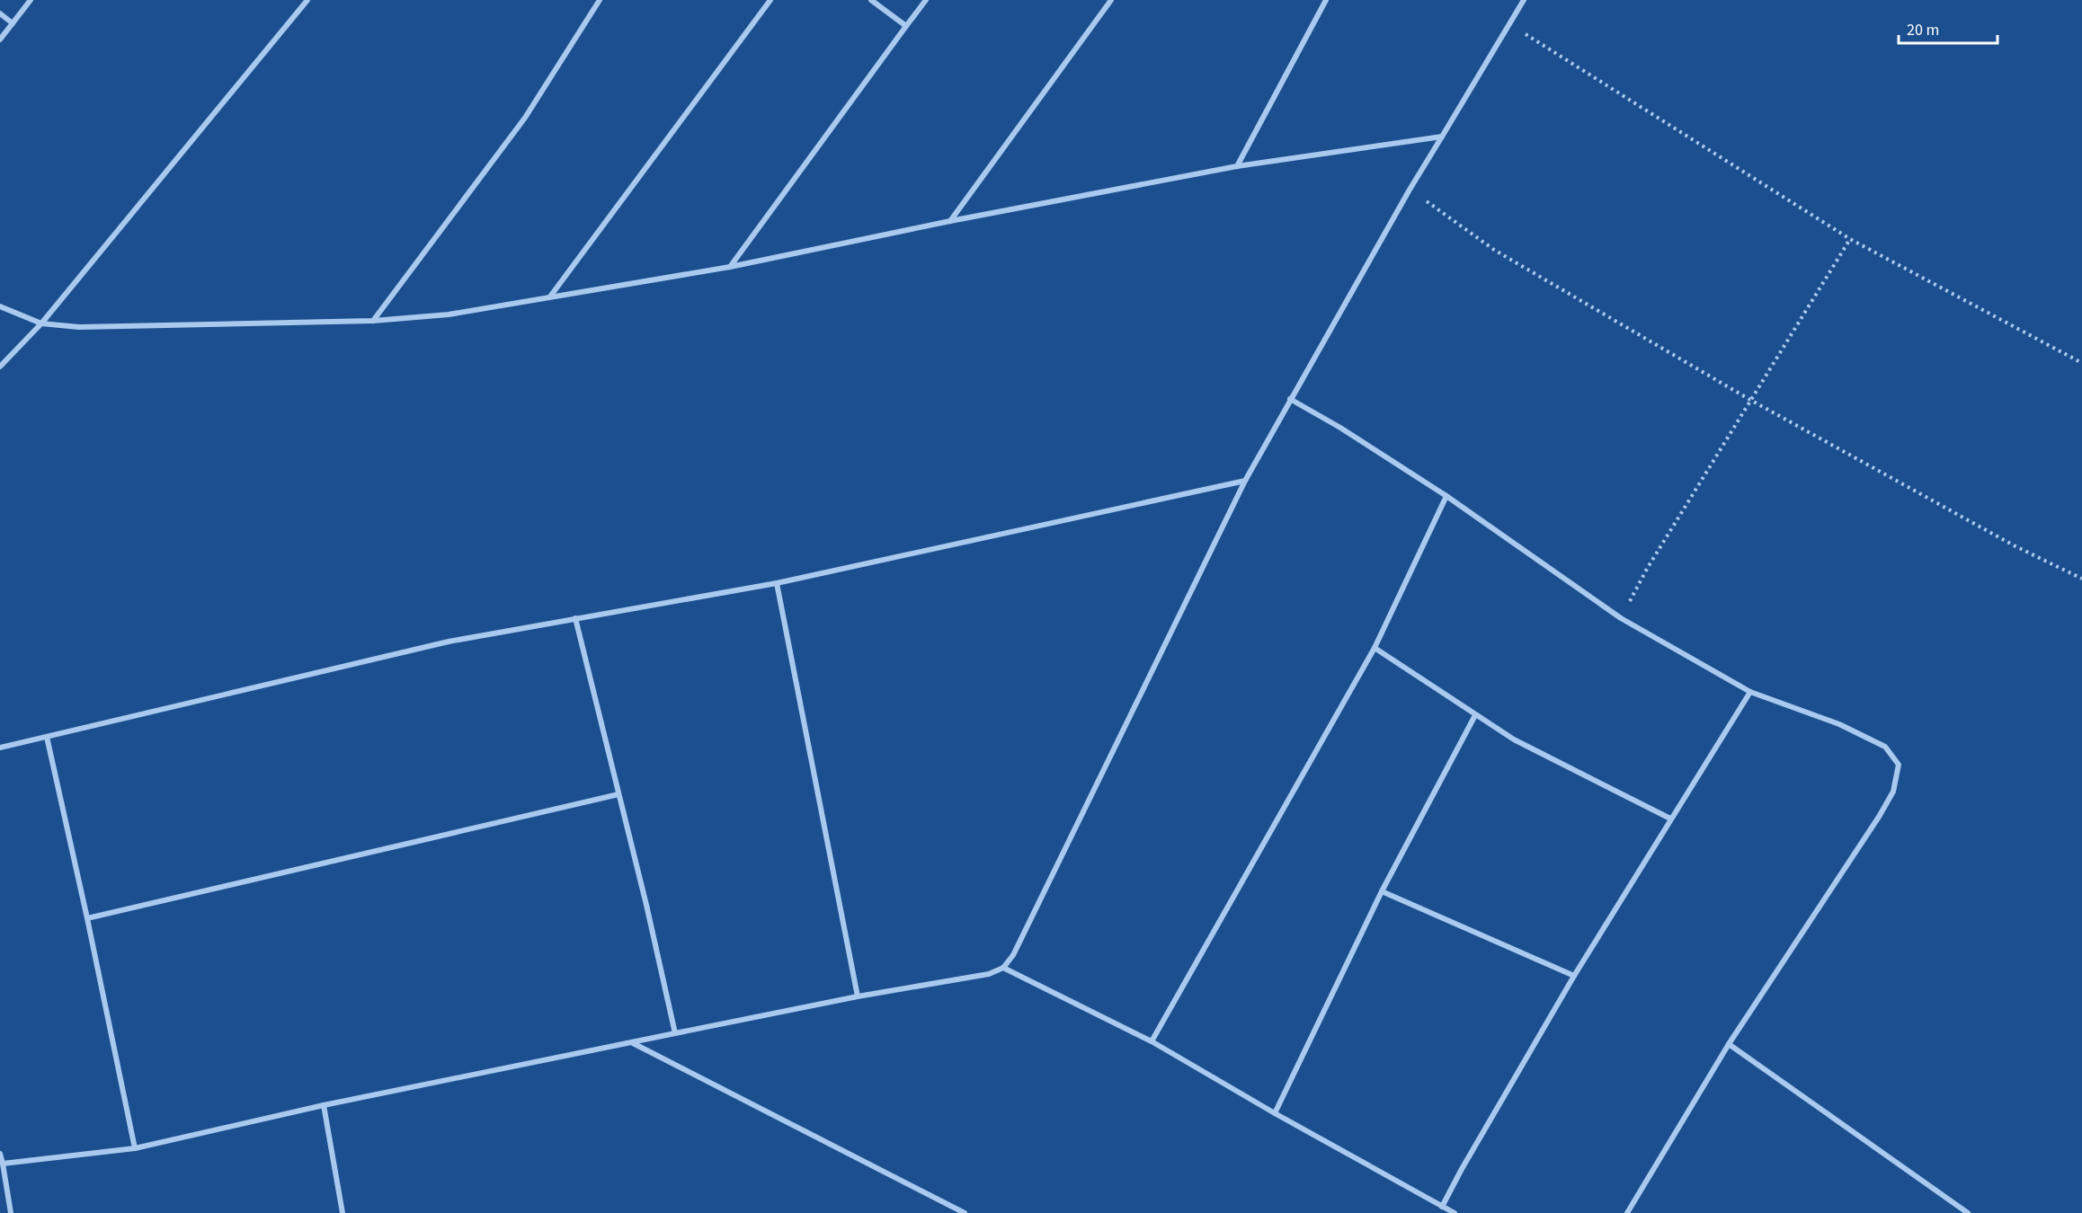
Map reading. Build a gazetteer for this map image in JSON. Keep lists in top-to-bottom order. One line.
{"scale_bar":"20 m"}
